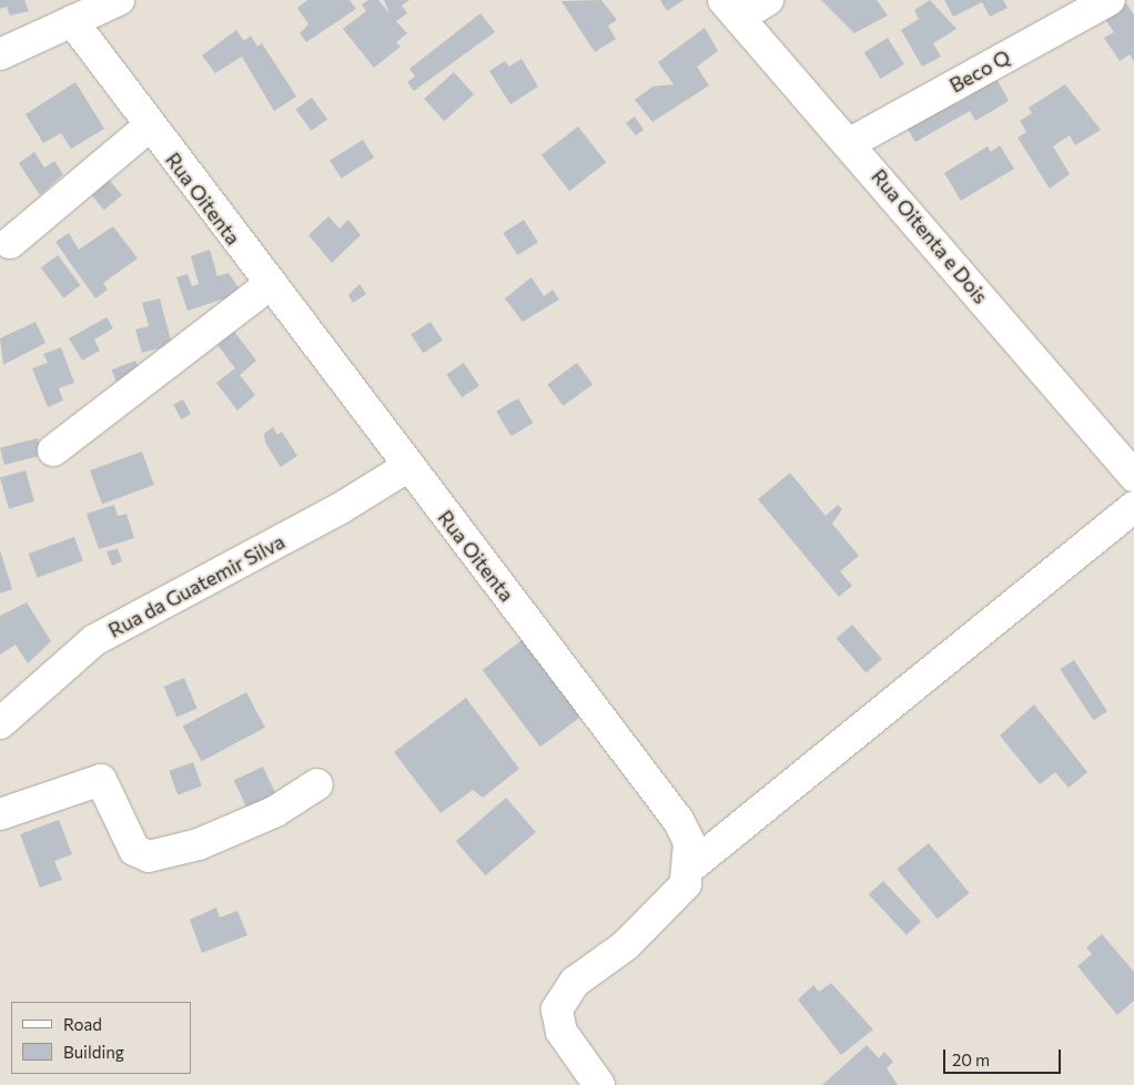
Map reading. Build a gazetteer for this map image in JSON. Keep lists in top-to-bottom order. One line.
{"streets":{"street":["Beco Q","Rua Oitenta","Rua Oitenta e Dois","Rua da Guatemir Silva"]},"crossings":[["Beco Q","Rua Oitenta e Dois"],["Rua Oitenta","Rua da Guatemir Silva"]],"legend":["Road","Building"],"scale_bar":"20 m"}
